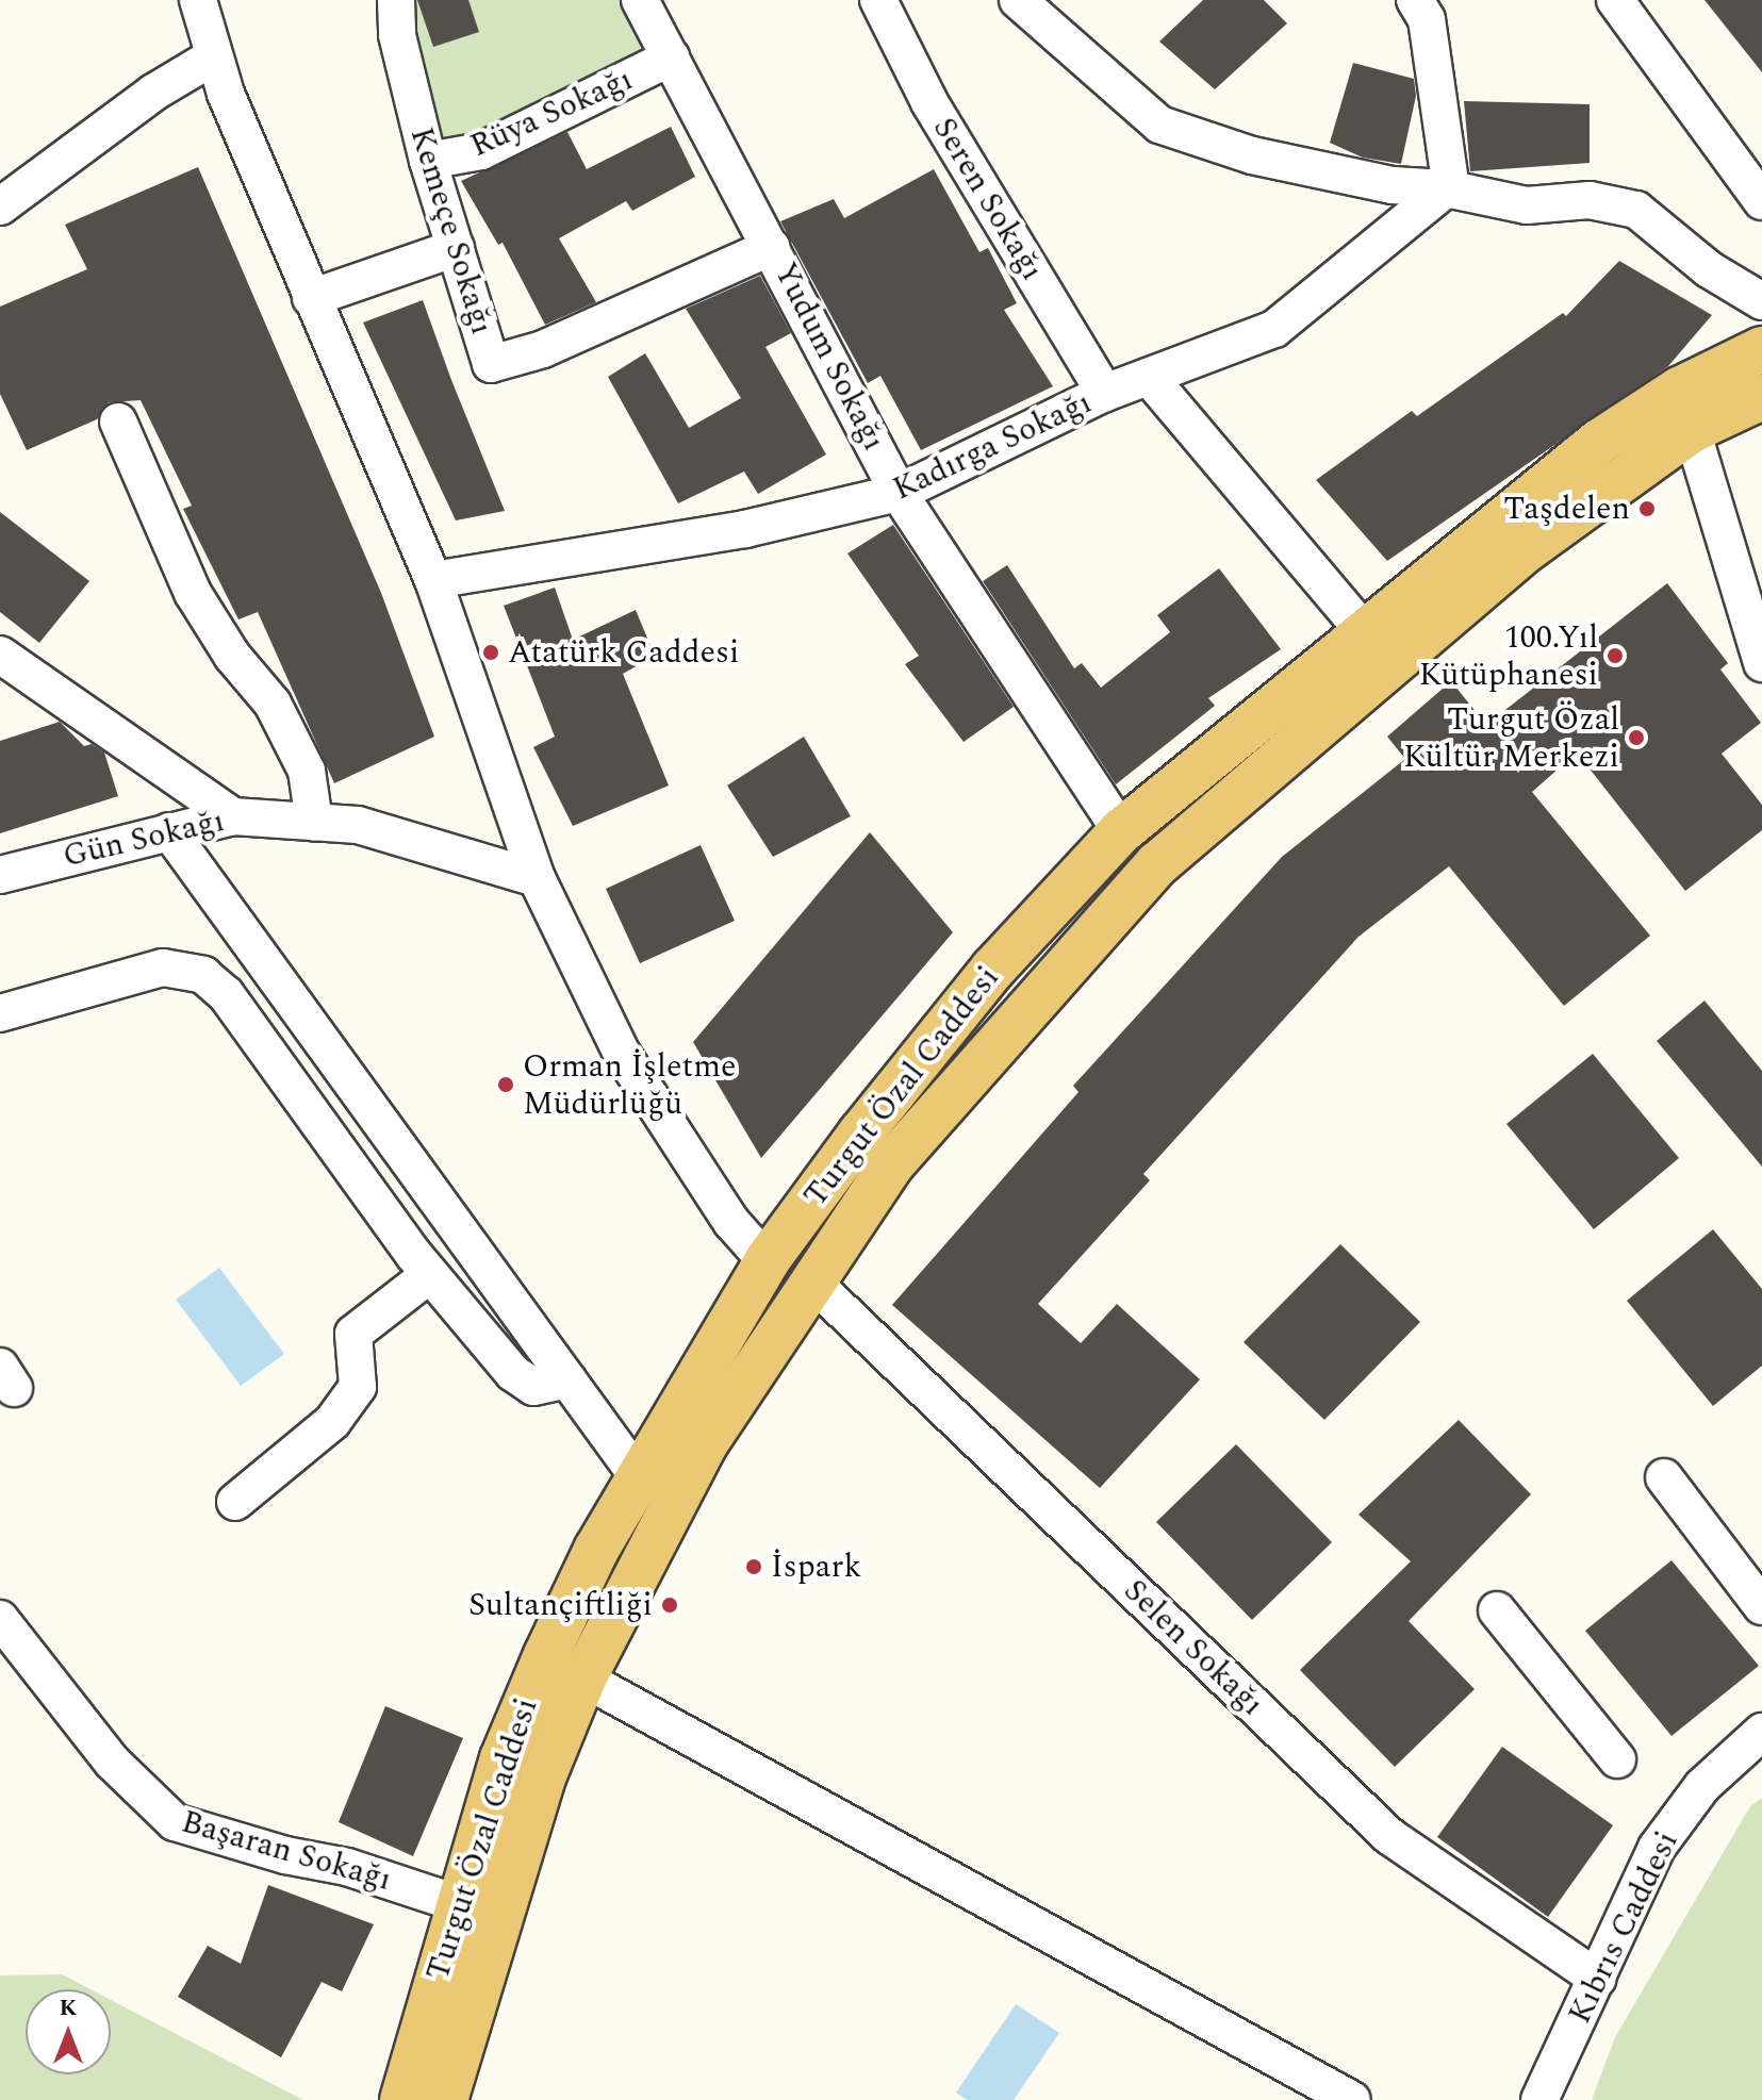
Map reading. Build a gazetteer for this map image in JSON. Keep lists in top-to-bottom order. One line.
{"streets":{"main road":["Turgut Özal Caddesi"],"street":["Rüya Sokağı","Seren Sokağı","Kemeçe Sokağı","Yudum Sokağı","Kadırga Sokağı","Gün Sokağı","Selen Sokağı","Başaran Sokağı","Kıbrıs Caddesi"]},"crossings":[["Rüya Sokağı","Kemeçe Sokağı"],["Rüya Sokağı","Yudum Sokağı"],["Seren Sokağı","Kadırga Sokağı"],["Kemeçe Sokağı","Yudum Sokağı"],["Yudum Sokağı","Kadırga Sokağı"],["Yudum Sokağı","Turgut Özal Caddesi"],["Turgut Özal Caddesi","Selen Sokağı"],["Turgut Özal Caddesi","Başaran Sokağı"],["Selen Sokağı","Kıbrıs Caddesi"]],"places":["Taşdelen","Atatürk Caddesi","100.Yıl Kütüphanesi","Turgut Özal Kültür Merkezi","Orman İşletme Müdürlüğü","İspark","Sultançiftliği"],"north":"top"}
